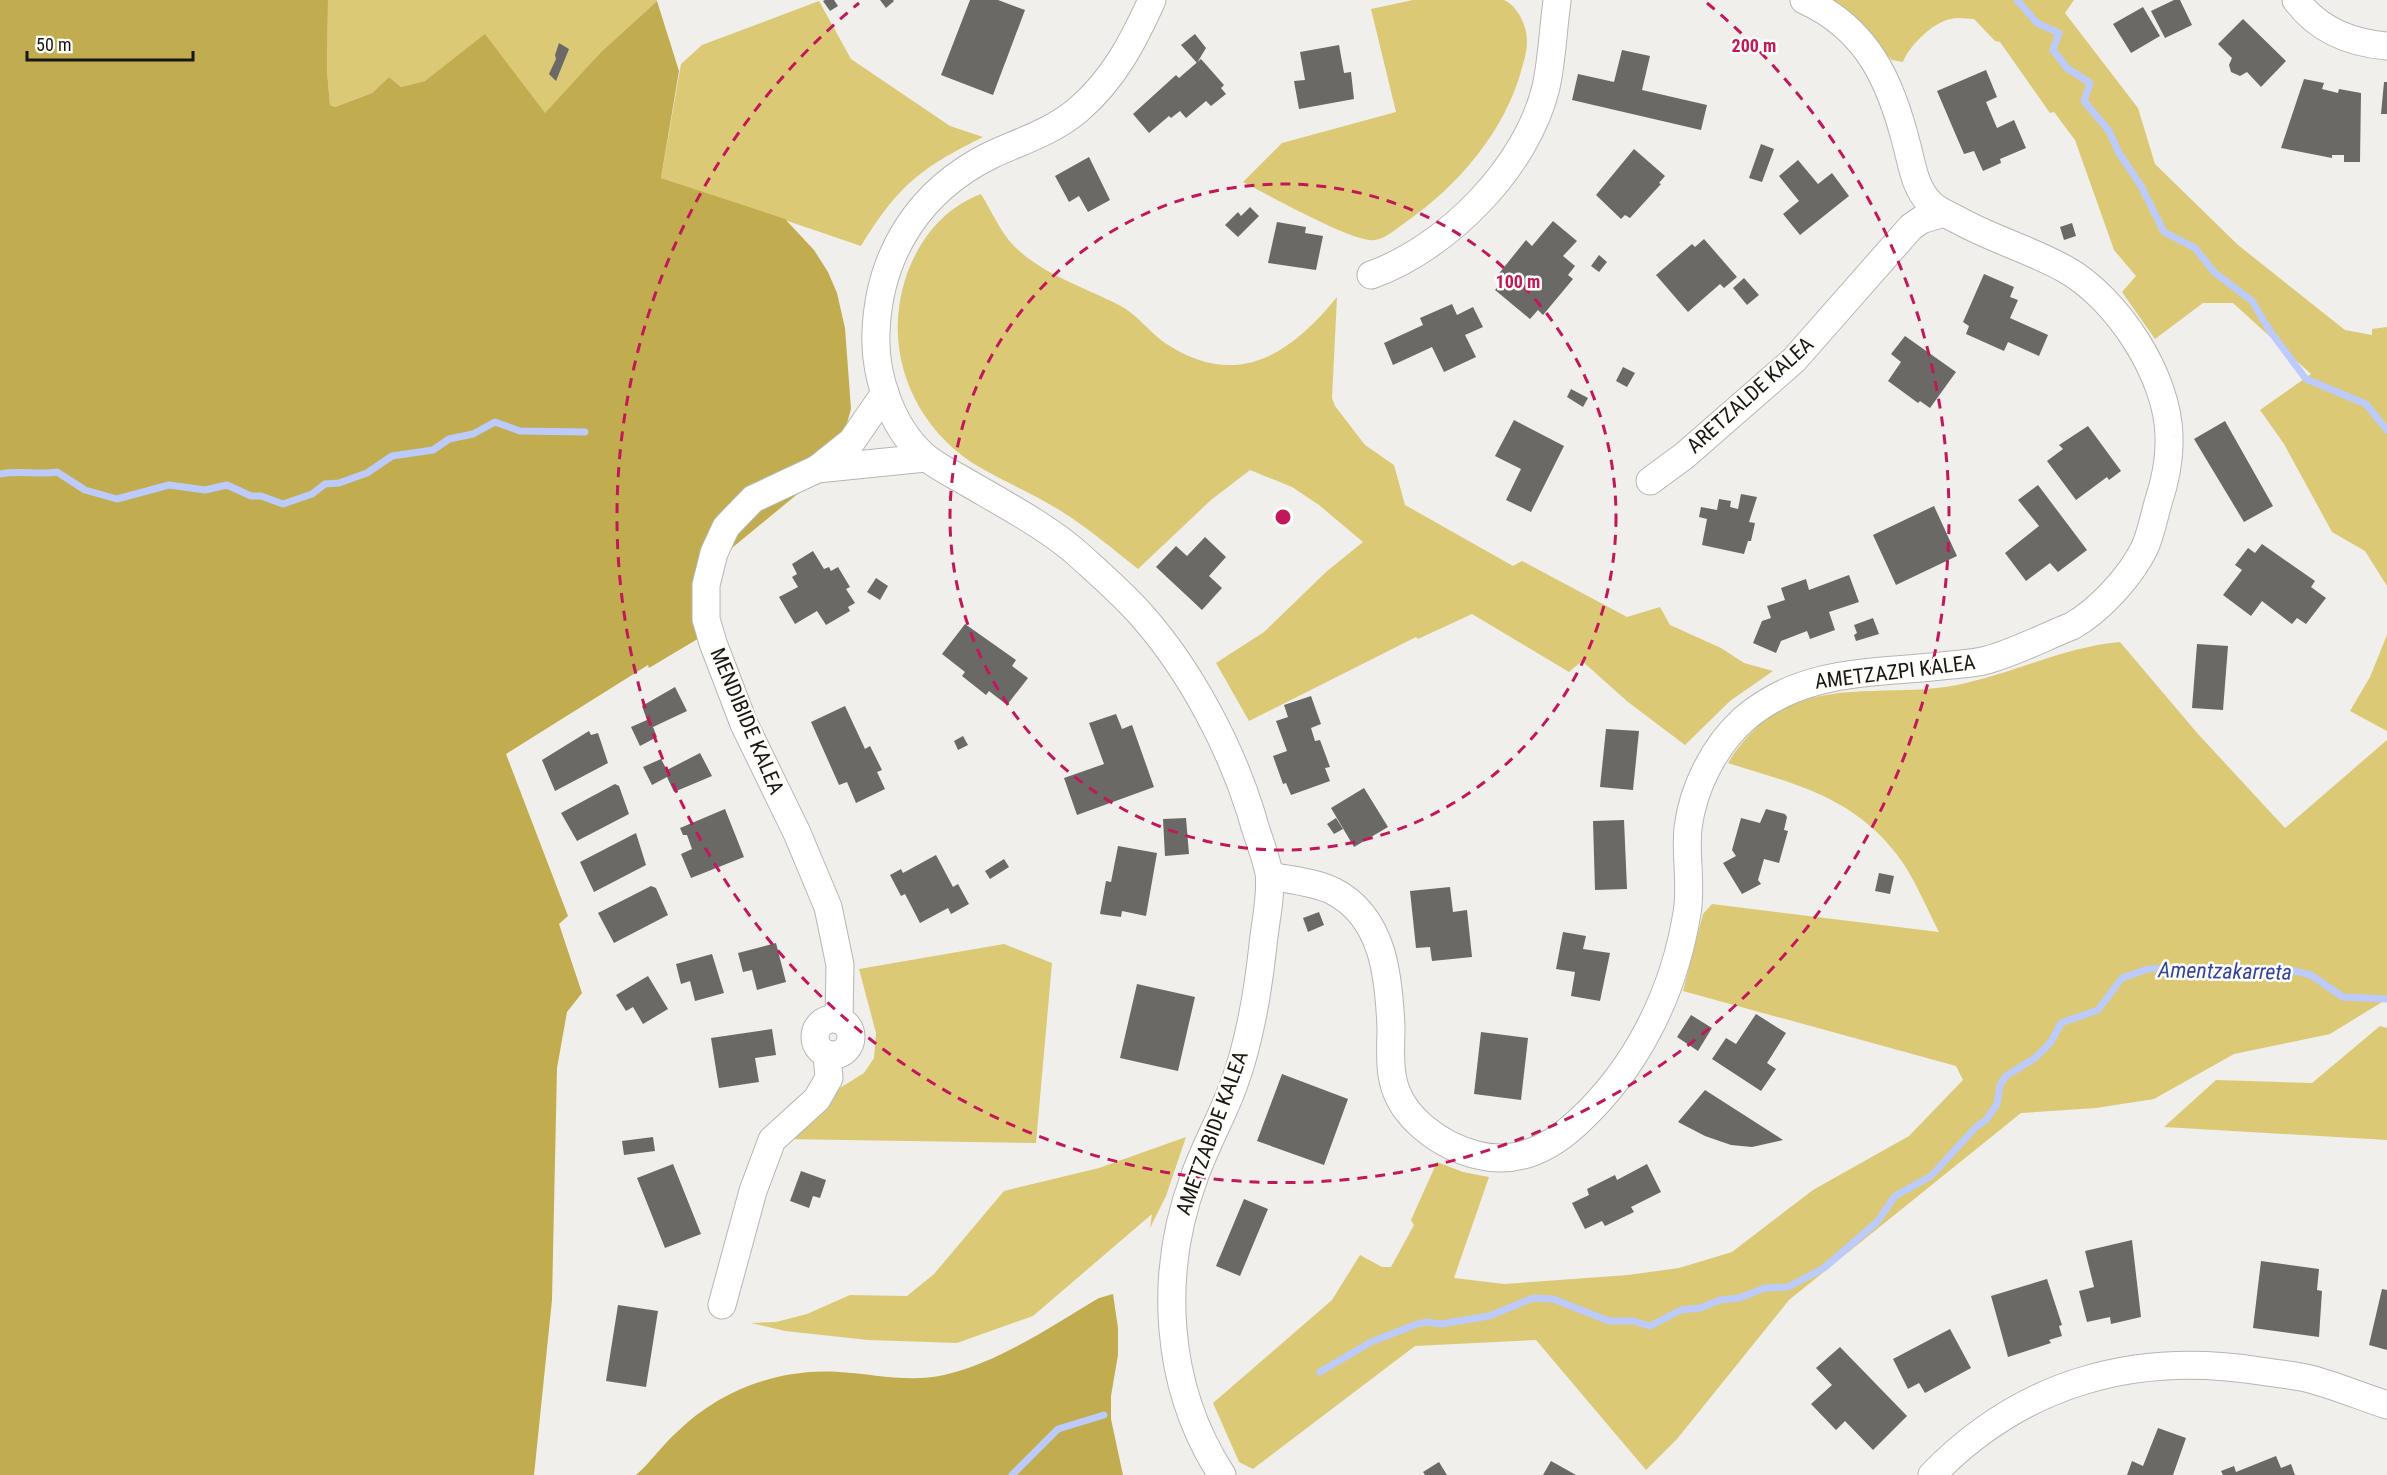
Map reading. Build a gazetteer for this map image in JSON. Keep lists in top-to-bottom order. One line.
{"streets":{"street":["ARETZALDE KALEA","AMETZAZPI KALEA","MENDIBIDE KALEA","AMETZABIDE KALEA"]},"crossings":[["ARETZALDE KALEA","AMETZAZPI KALEA"],["AMETZAZPI KALEA","AMETZABIDE KALEA"]],"water":["Amentzakarreta"],"scale_bar":"50 m","rings":["200 m","100 m"]}
